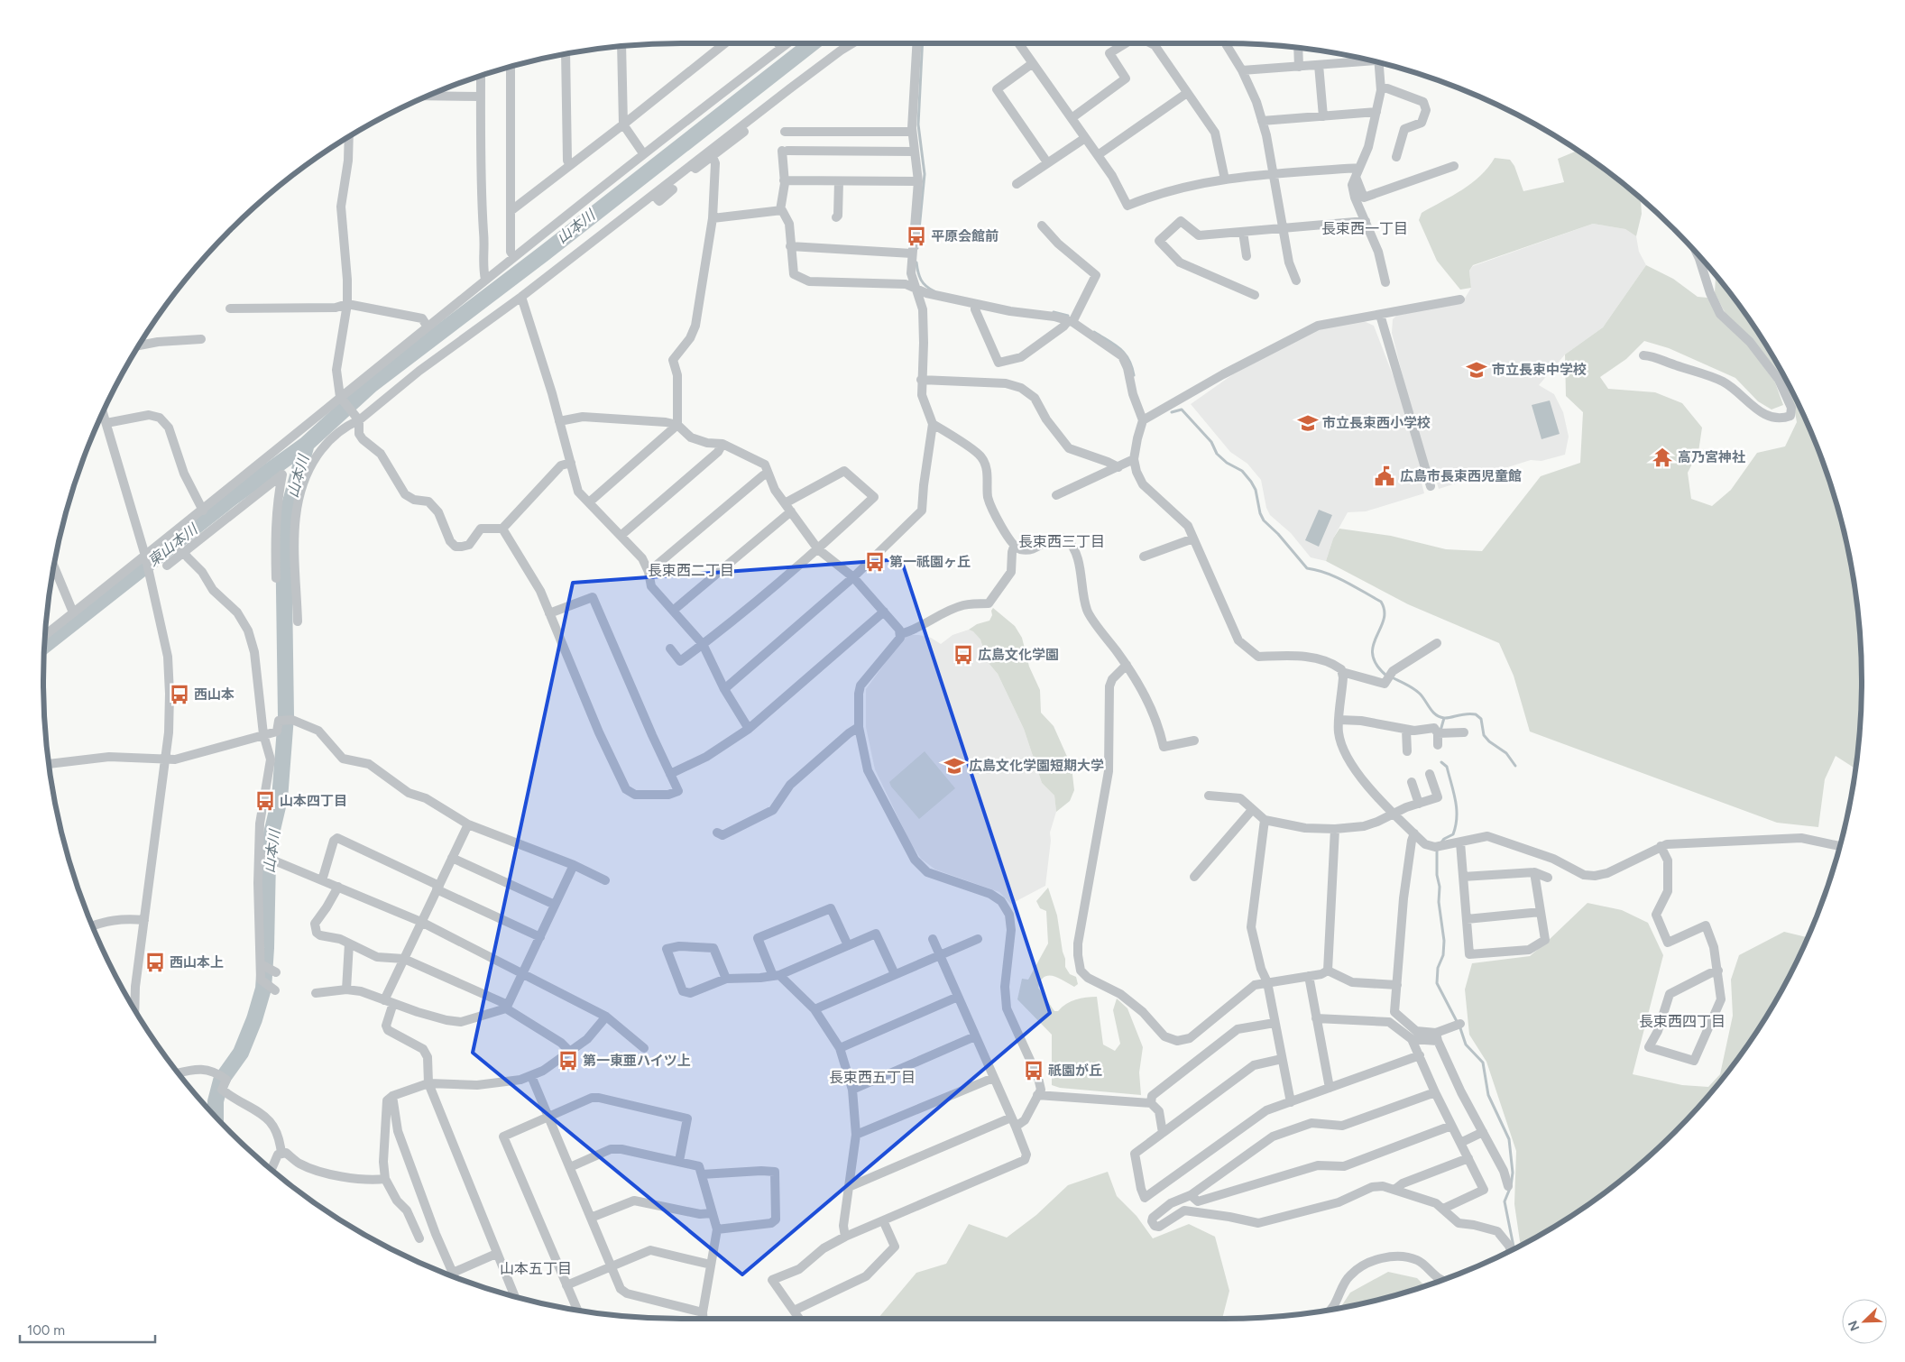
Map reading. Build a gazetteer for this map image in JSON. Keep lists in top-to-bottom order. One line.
{"districts":["長束西一丁目","長束西三丁目","長束西二丁目","長束西四丁目","長束西五丁目","山本五丁目"],"water":["山本川","東山本川"],"places":{"bus stop":["平原会館前","第一祇園ヶ丘","広島文化学園","西山本","山本四丁目","西山本上","第一東亜ハイツ上","祇園が丘"],"school or university":["市立長束中学校","市立長束西小学校","広島文化学園短期大学"],"temple":["高乃宮神社"],"public building":["広島市長束西児童館"]},"scale_bar":"100 m","north":"bottom left"}
